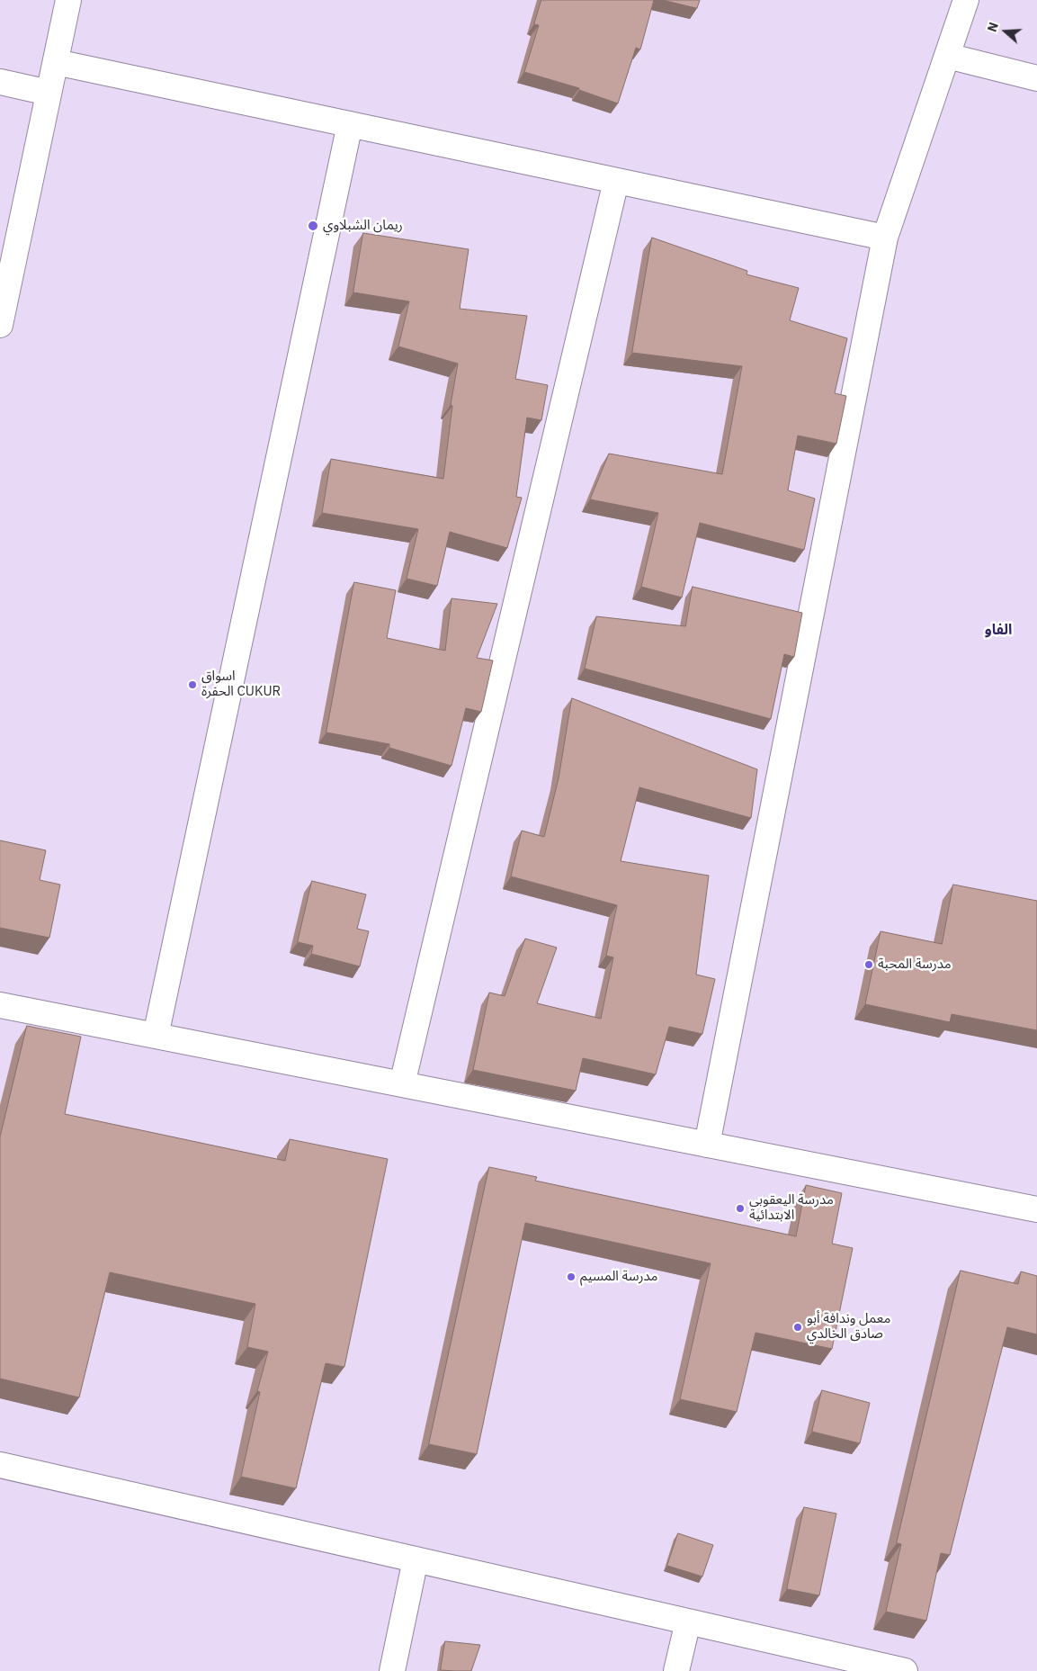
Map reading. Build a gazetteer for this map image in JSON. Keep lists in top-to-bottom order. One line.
{"districts":["الفاو"],"places":["ريمان الشبلاوي","اسواق الحفرة CUKUR","مدرسة المحبة","مدرسة اليعقوبي الابتدائية","مدرسة المسيم","معمل وندافة أبو صادق الخالدي"],"north":"left"}
